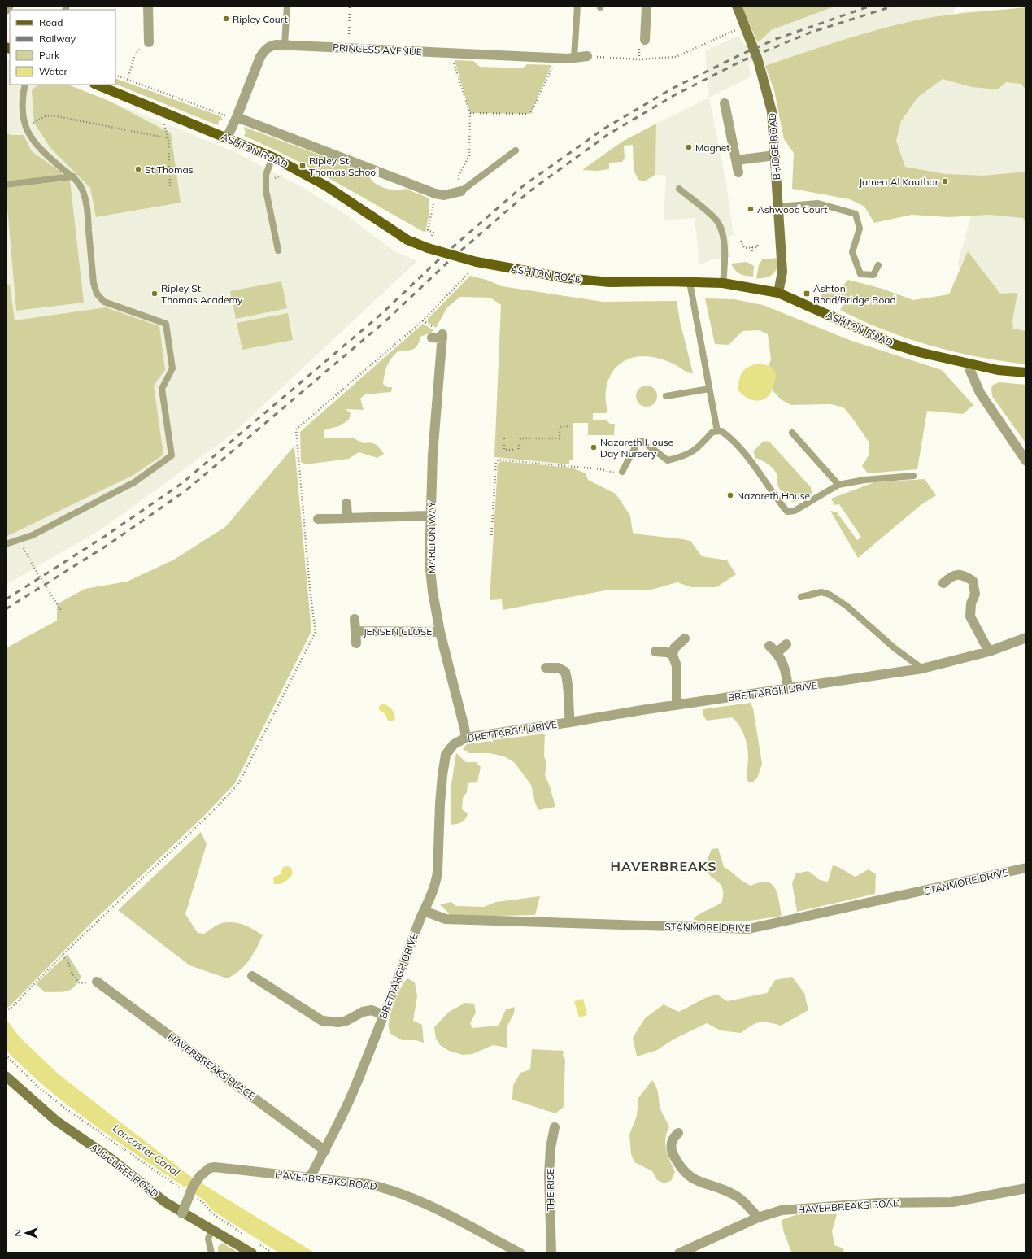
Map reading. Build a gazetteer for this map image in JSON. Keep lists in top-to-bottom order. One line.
{"streets":{"main road":["ASHTON ROAD"],"street":["PRINCESS AVENUE","BRIDGE ROAD","MARLTON WAY","JENSEN CLOSE","BRETTARGH DRIVE","STANMORE DRIVE","HAVERBREAKS PLACE","ALDCLIFFE ROAD","HAVERBREAKS ROAD","THE RISE"]},"crossings":[["PRINCESS AVENUE","ASHTON ROAD"],["BRIDGE ROAD","ASHTON ROAD"],["MARLTON WAY","JENSEN CLOSE"],["MARLTON WAY","BRETTARGH DRIVE"],["BRETTARGH DRIVE","STANMORE DRIVE"],["BRETTARGH DRIVE","HAVERBREAKS PLACE"],["BRETTARGH DRIVE","HAVERBREAKS ROAD"],["ALDCLIFFE ROAD","HAVERBREAKS ROAD"]],"districts":["HAVERBREAKS"],"water":["Lancaster Canal"],"places":{"other":["Ripley Court","Magnet","St Thomas","Jamea Al Kauthar","Ashwood Court","Ripley St Thomas Academy","Nazareth House Day Nursery","Nazareth House"],"transit":["Ripley St Thomas School","Ashton Road/Bridge Road"]},"legend":["Road","Railway","Park","Water"],"north":"left"}
